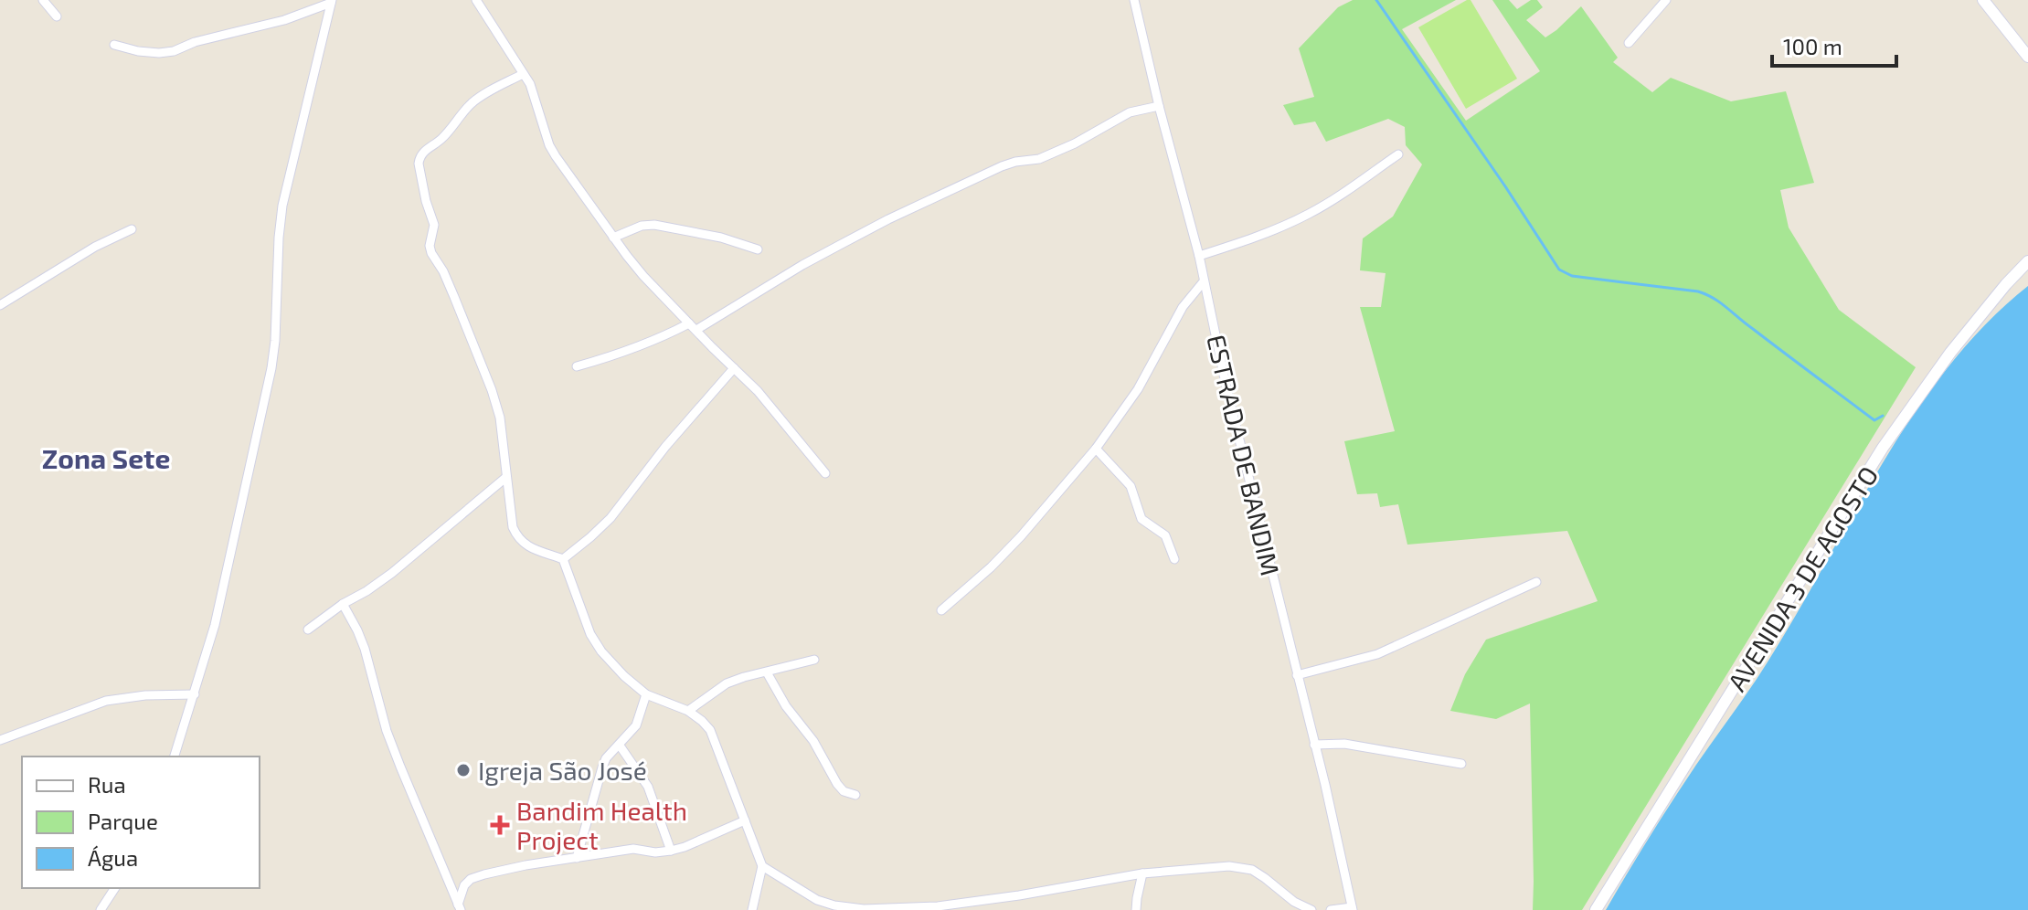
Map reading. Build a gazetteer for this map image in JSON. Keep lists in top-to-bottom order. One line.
{"streets":{"street":["ESTRADA DE BANDIM","AVENIDA 3 DE AGOSTO"]},"districts":["Zona Sete"],"places":{"other":["Igreja São José"],"health":["Bandim Health Project"]},"legend":["Rua","Parque","Água"],"scale_bar":"100 m"}
